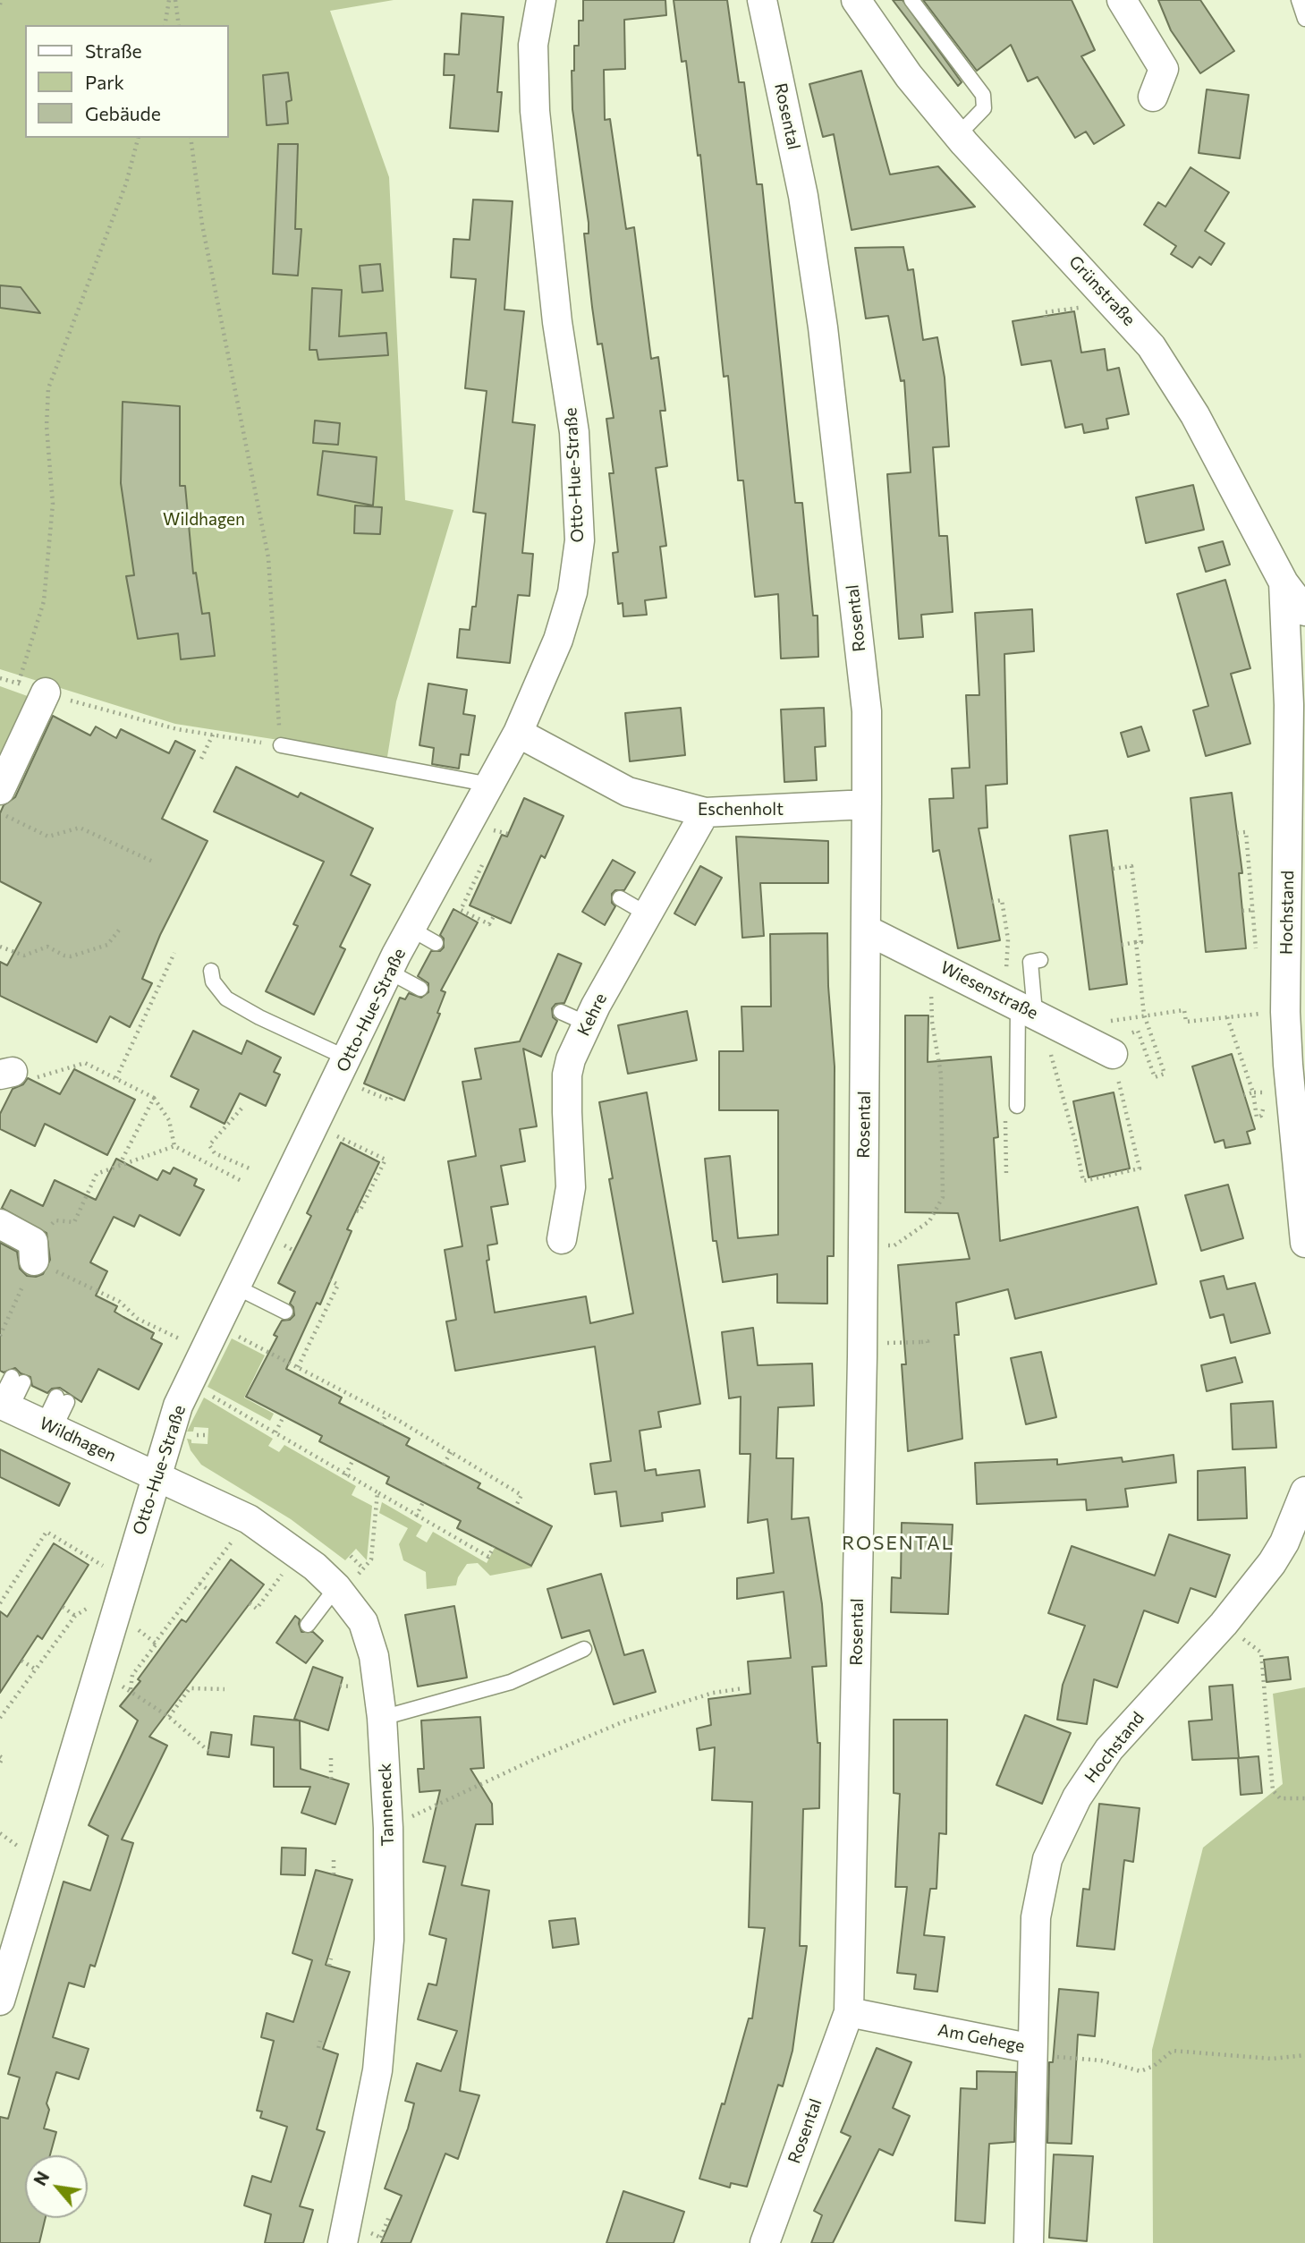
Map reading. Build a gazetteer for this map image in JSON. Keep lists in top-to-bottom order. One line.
{"streets":{"street":["Rosental","Grünstraße","Otto-Hue-Straße","Eschenholt","Hochstand","Wiesenstraße","Kehre","Wildhagen","Tanneneck","Am Gehege"]},"crossings":[["Rosental","Eschenholt"],["Rosental","Wiesenstraße"],["Rosental","Am Gehege"],["Grünstraße","Hochstand"],["Otto-Hue-Straße","Eschenholt"],["Otto-Hue-Straße","Wildhagen"],["Otto-Hue-Straße","Tanneneck"],["Eschenholt","Kehre"],["Hochstand","Am Gehege"],["Wildhagen","Tanneneck"]],"districts":["ROSENTAL"],"parks":["Wildhagen"],"legend":["Straße","Park","Gebäude"],"north":"top left"}
